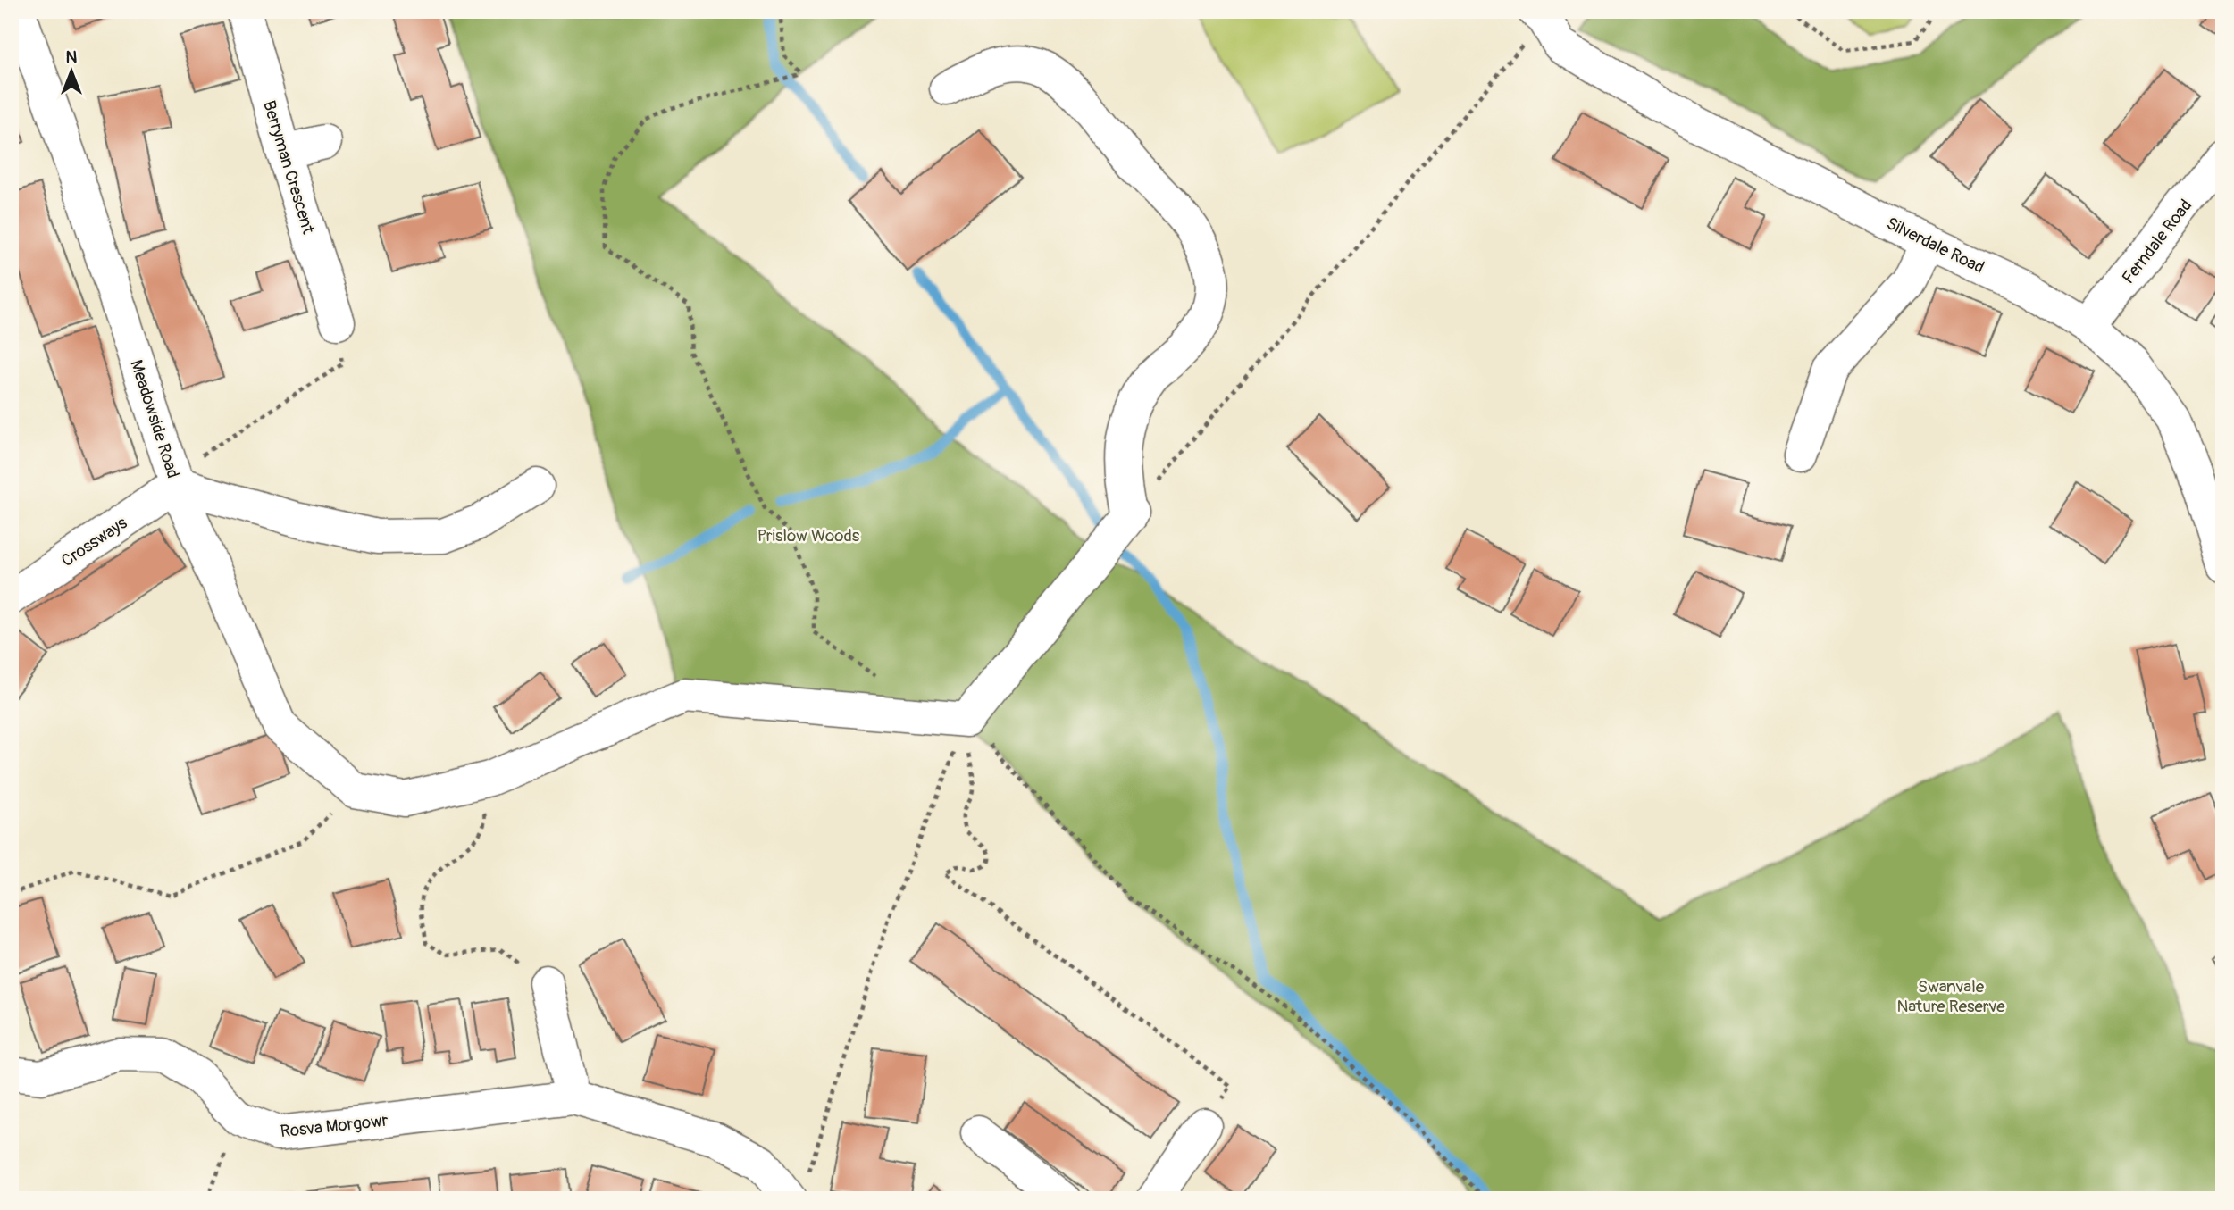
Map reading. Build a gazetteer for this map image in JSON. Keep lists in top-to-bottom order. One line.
{"streets":{"street":["Berryman Crescent","Ferndale Road","Silverdale Road","Meadowside Road","Crossways","Rosva Morgowr"]},"crossings":[["Ferndale Road","Silverdale Road"],["Meadowside Road","Crossways"]],"parks":["Prislow Woods","Swanvale Nature Reserve"],"north":"top"}
